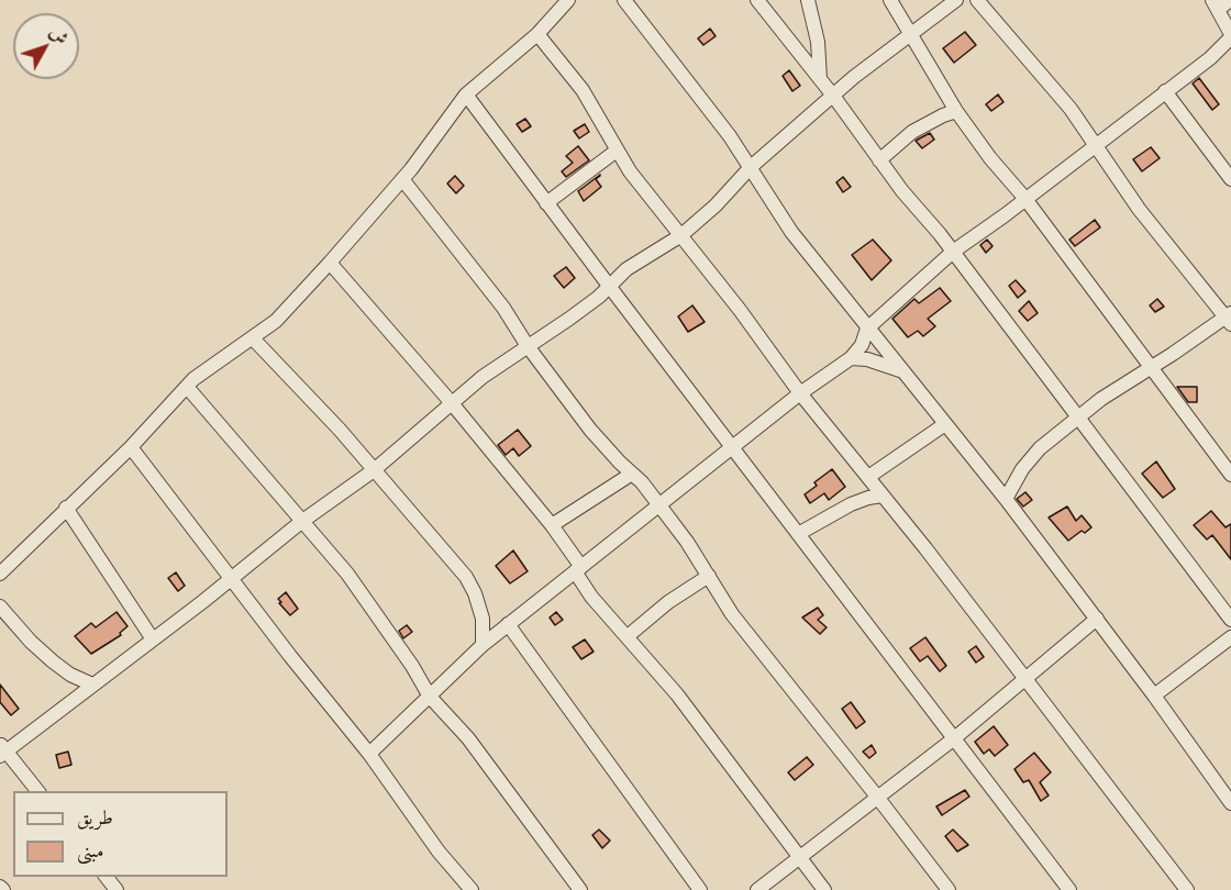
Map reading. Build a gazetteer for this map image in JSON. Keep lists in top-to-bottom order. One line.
{"legend":["طريق","مبنى"],"north":"top right"}
